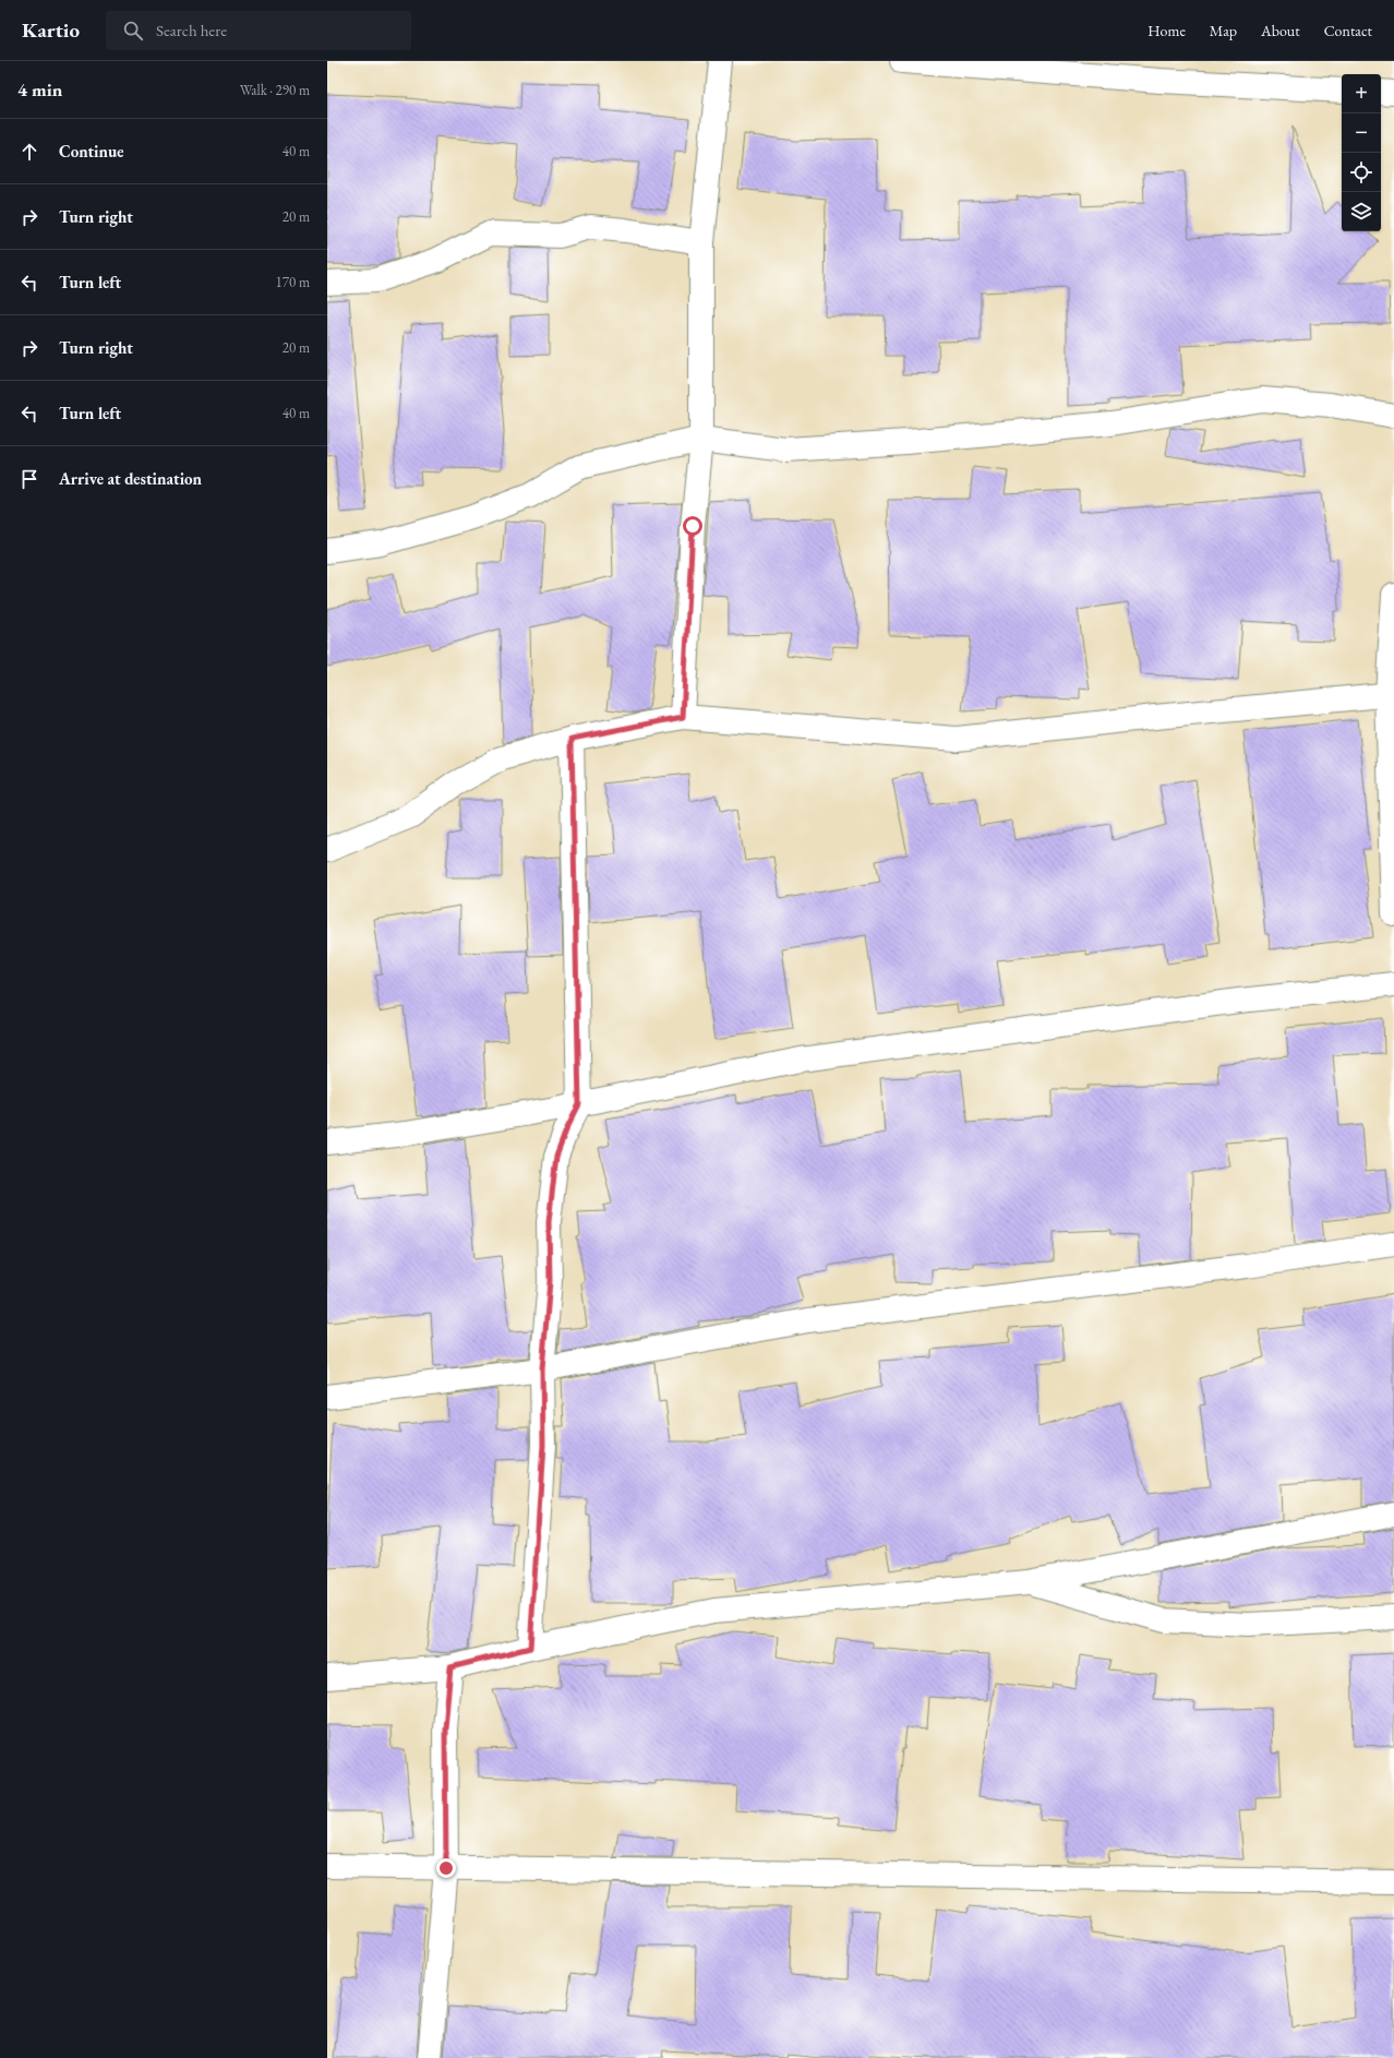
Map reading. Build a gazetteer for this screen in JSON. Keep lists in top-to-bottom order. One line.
{"page":{"header":"Kartio","search":"Search here","nav":["Home","Map","About","Contact"],"heading":["4 min","Walk · 290 m"],"map_buttons":["+","−"],"list":[["Continue","40 m"],["Turn right","20 m"],["Turn left","170 m"],["Turn right","20 m"],["Turn left","40 m"],"Arrive at destination"]}}
